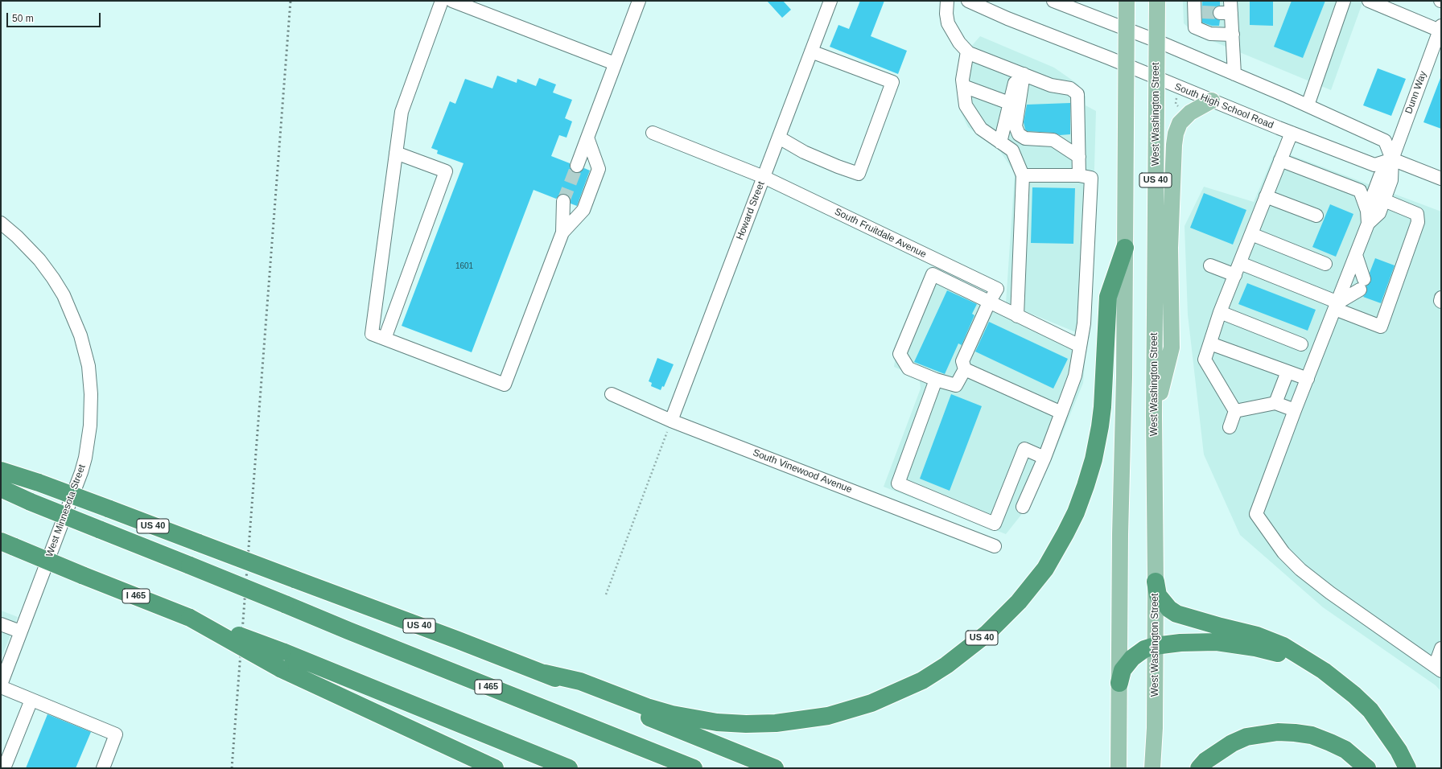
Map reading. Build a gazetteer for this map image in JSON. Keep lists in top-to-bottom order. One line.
{"streets":{"highway":["US 40","I 465"],"main road":["West Washington Street"],"street":["Dunn Way","South High School Road","Howard Street","South Fruitdale Avenue","South Vinewood Avenue","West Minnesota Street"]},"crossings":[["Dunn Way","South High School Road"],["South High School Road","West Washington Street"],["Howard Street","South Fruitdale Avenue"],["Howard Street","South Vinewood Avenue"]],"house_numbers":["1601"],"scale_bar":"50 m"}
